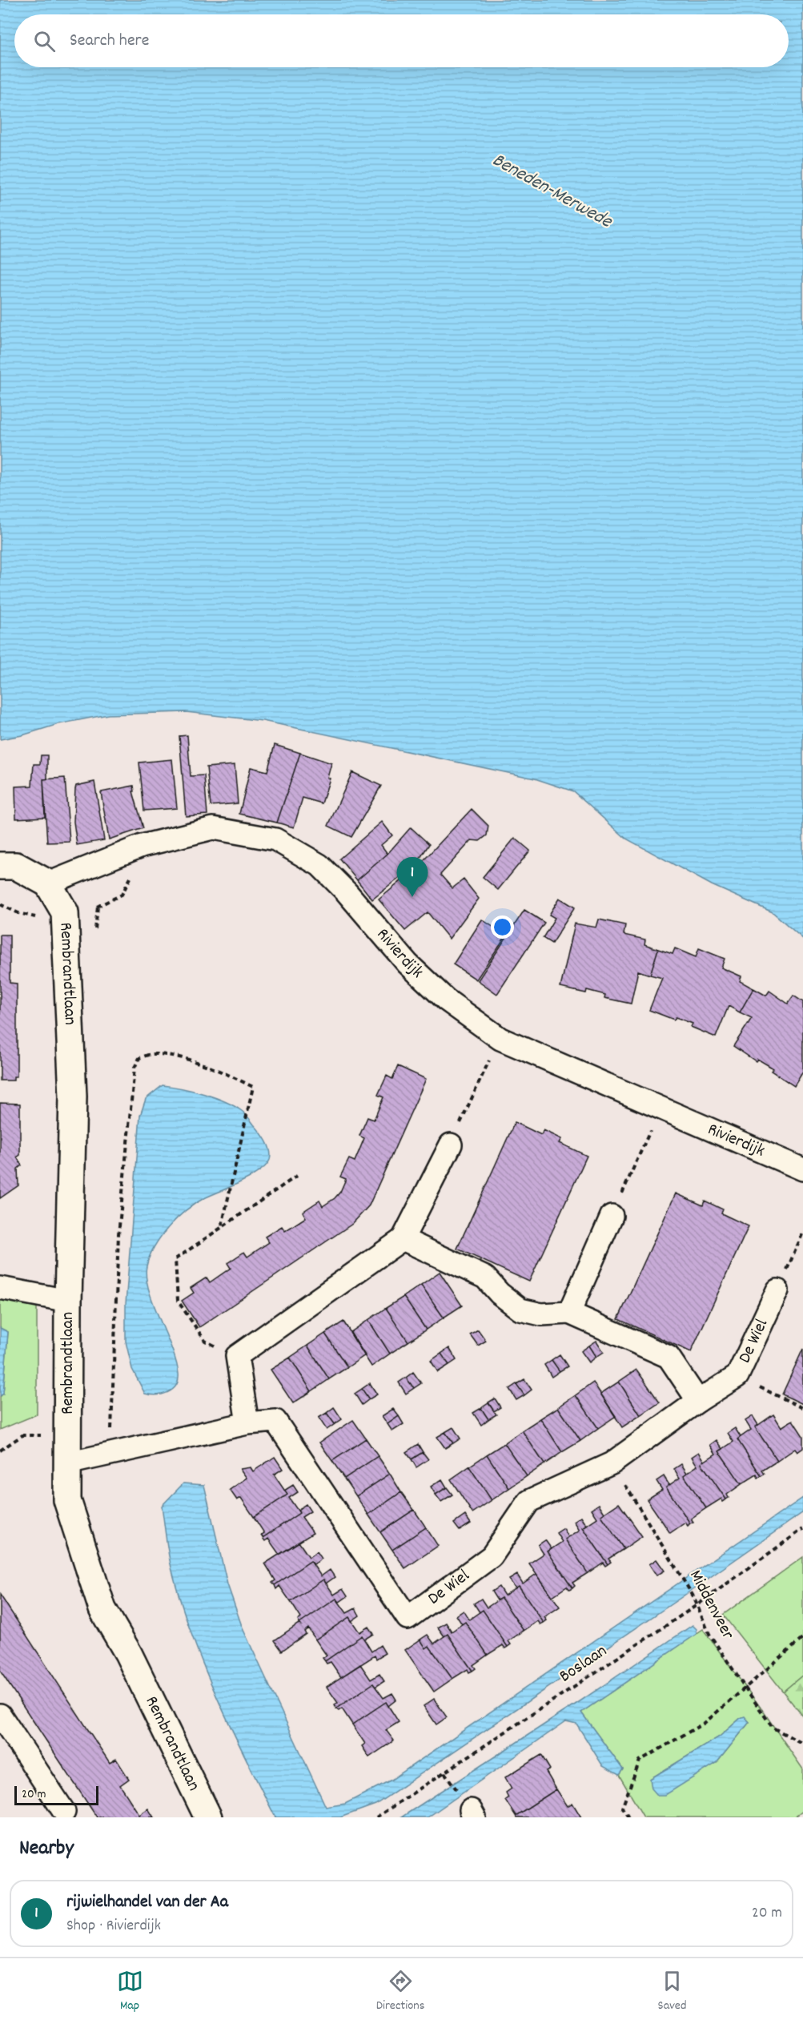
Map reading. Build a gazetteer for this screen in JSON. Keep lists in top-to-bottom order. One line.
{"streets":{"street":["Rivierdijk","Rembrandtlaan","De Wiel"],"path":["Middenveer","Boslaan"]},"crossings":[["Rivierdijk","Rembrandtlaan"],["Rembrandtlaan","De Wiel"],["De Wiel","Middenveer"],["Middenveer","Boslaan"]],"water":["Beneden-Merwede"],"scale_bar":"20 m","page":{"search":"Search here","pins":"1","scale":"20 m","heading":"Nearby","list":[{"mark":"1","name":"rijwielhandel van der Aa","note":"Shop · Rivierdijk","value":"20 m"}],"nav":["Map","Directions","Saved"]}}
